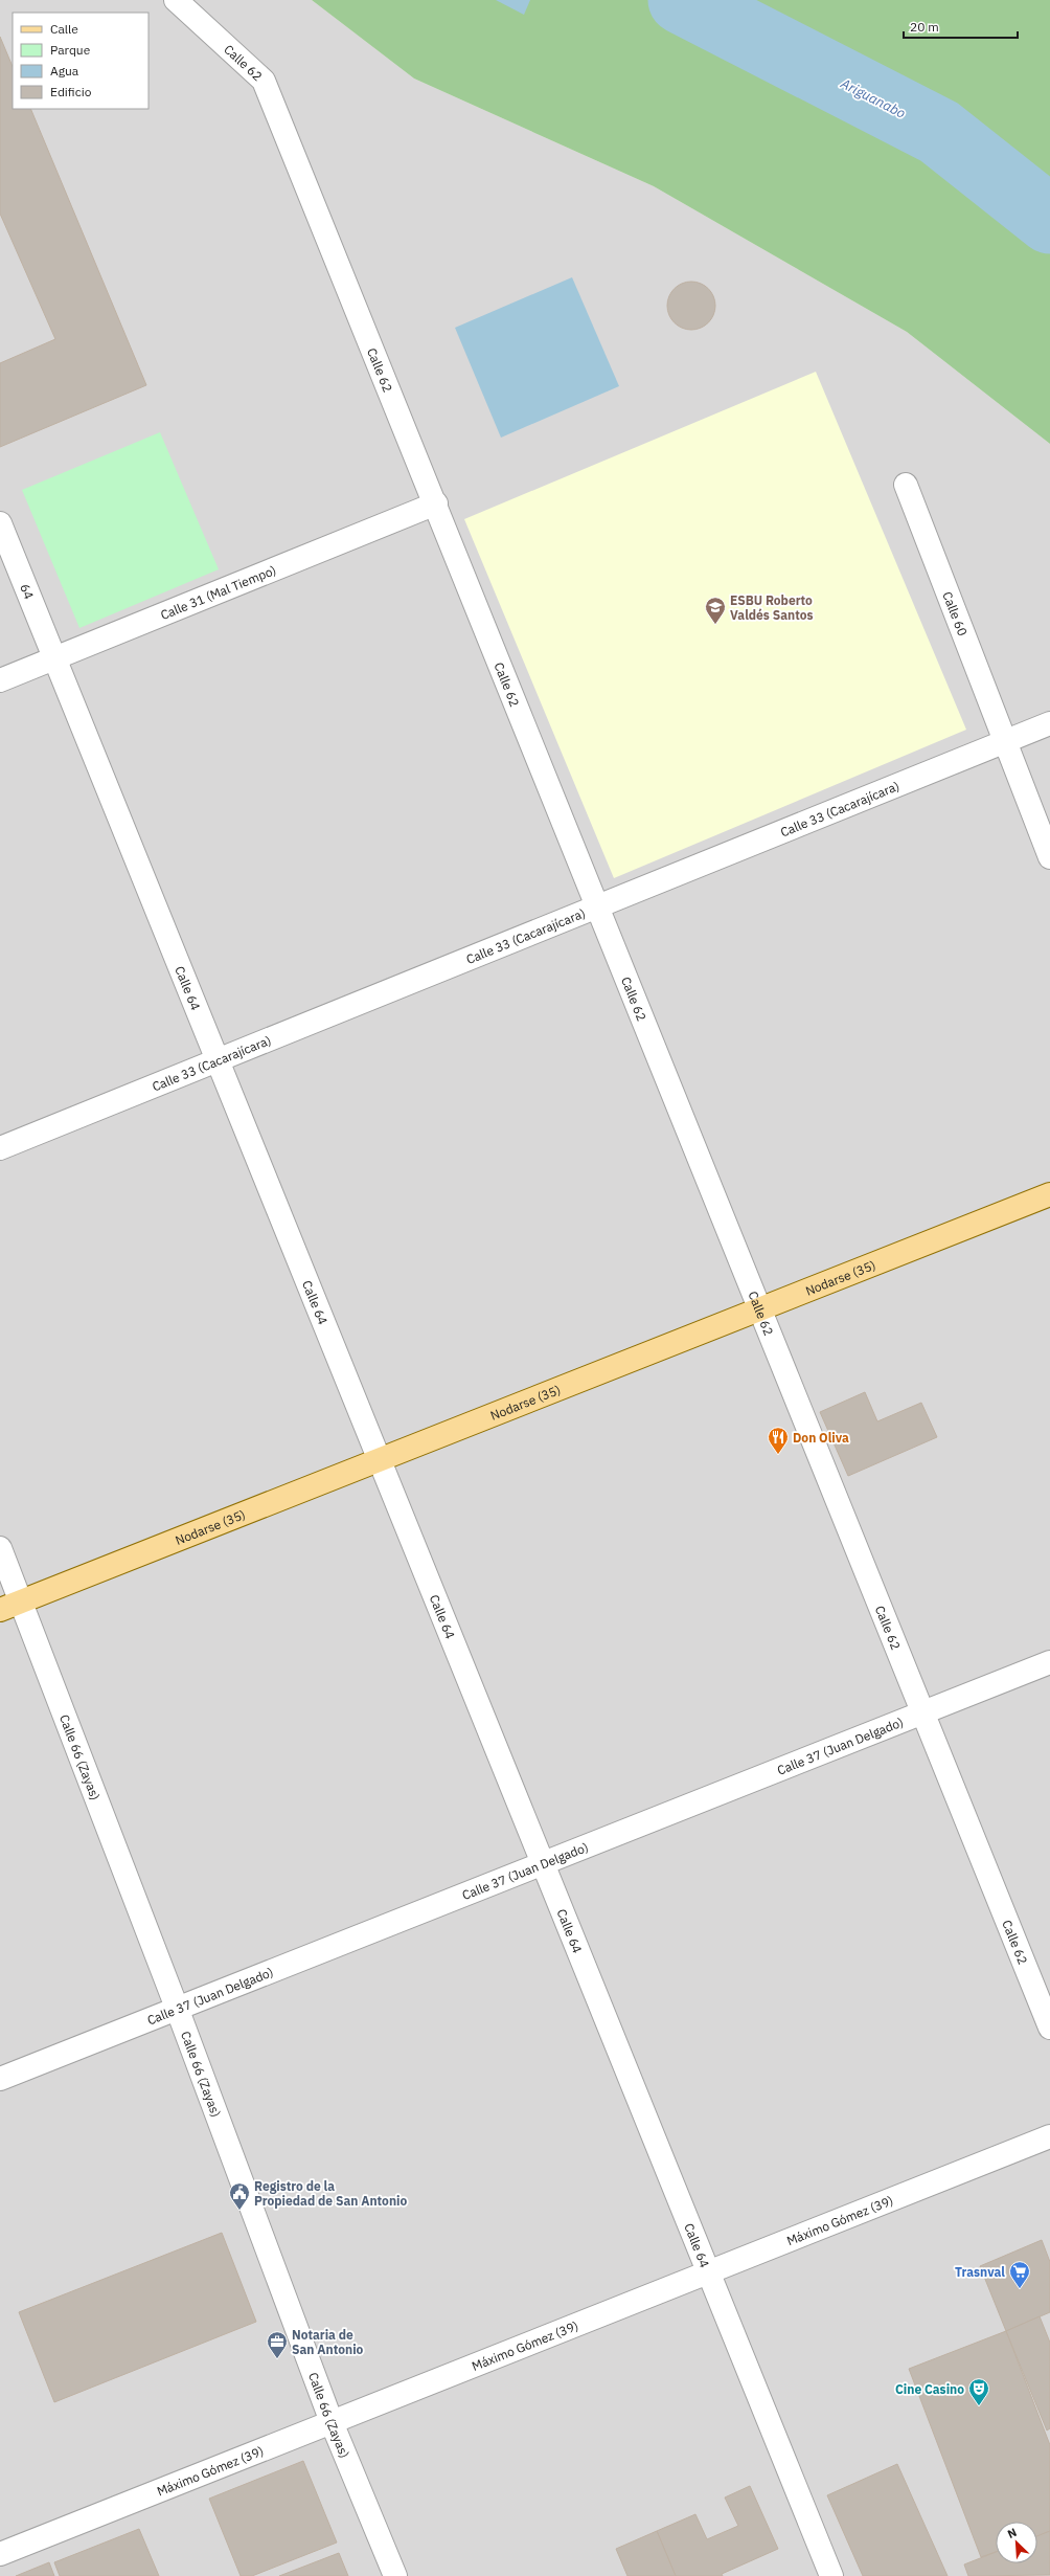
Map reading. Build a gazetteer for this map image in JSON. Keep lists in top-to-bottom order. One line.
{"streets":{"main road":["Nodarse (35)"],"street":["Calle 62","64","Calle 31 (Mal Tiempo)","Calle 60","Calle 33 (Cacarajícara)","Calle 64","Calle 37 (Juan Delgado)","Calle 66 (Zayas)","Máximo Gómez (39)"]},"crossings":[["Calle 62","Calle 31 (Mal Tiempo)"],["Calle 62","Calle 33 (Cacarajícara)"],["Calle 62","Nodarse (35)"],["Calle 62","Calle 37 (Juan Delgado)"],["64","Calle 31 (Mal Tiempo)"],["64","Calle 64"],["Calle 31 (Mal Tiempo)","Calle 64"],["Calle 60","Calle 33 (Cacarajícara)"],["Calle 33 (Cacarajícara)","Calle 64"],["Calle 64","Nodarse (35)"],["Calle 64","Calle 37 (Juan Delgado)"],["Calle 64","Máximo Gómez (39)"],["Nodarse (35)","Calle 66 (Zayas)"],["Calle 37 (Juan Delgado)","Calle 66 (Zayas)"],["Calle 66 (Zayas)","Máximo Gómez (39)"]],"water":["Ariguanabo"],"places":{"school or university":["ESBU Roberto Valdés Santos"],"restaurant":["Don Oliva"],"public building":["Registro de la Propiedad de San Antonio"],"supermarket":["Trasnval"],"office":["Notaria de San Antonio"],"theatre":["Cine Casino"]},"legend":["Calle","Parque","Agua","Edificio"],"scale_bar":"20 m","north":"top left"}
